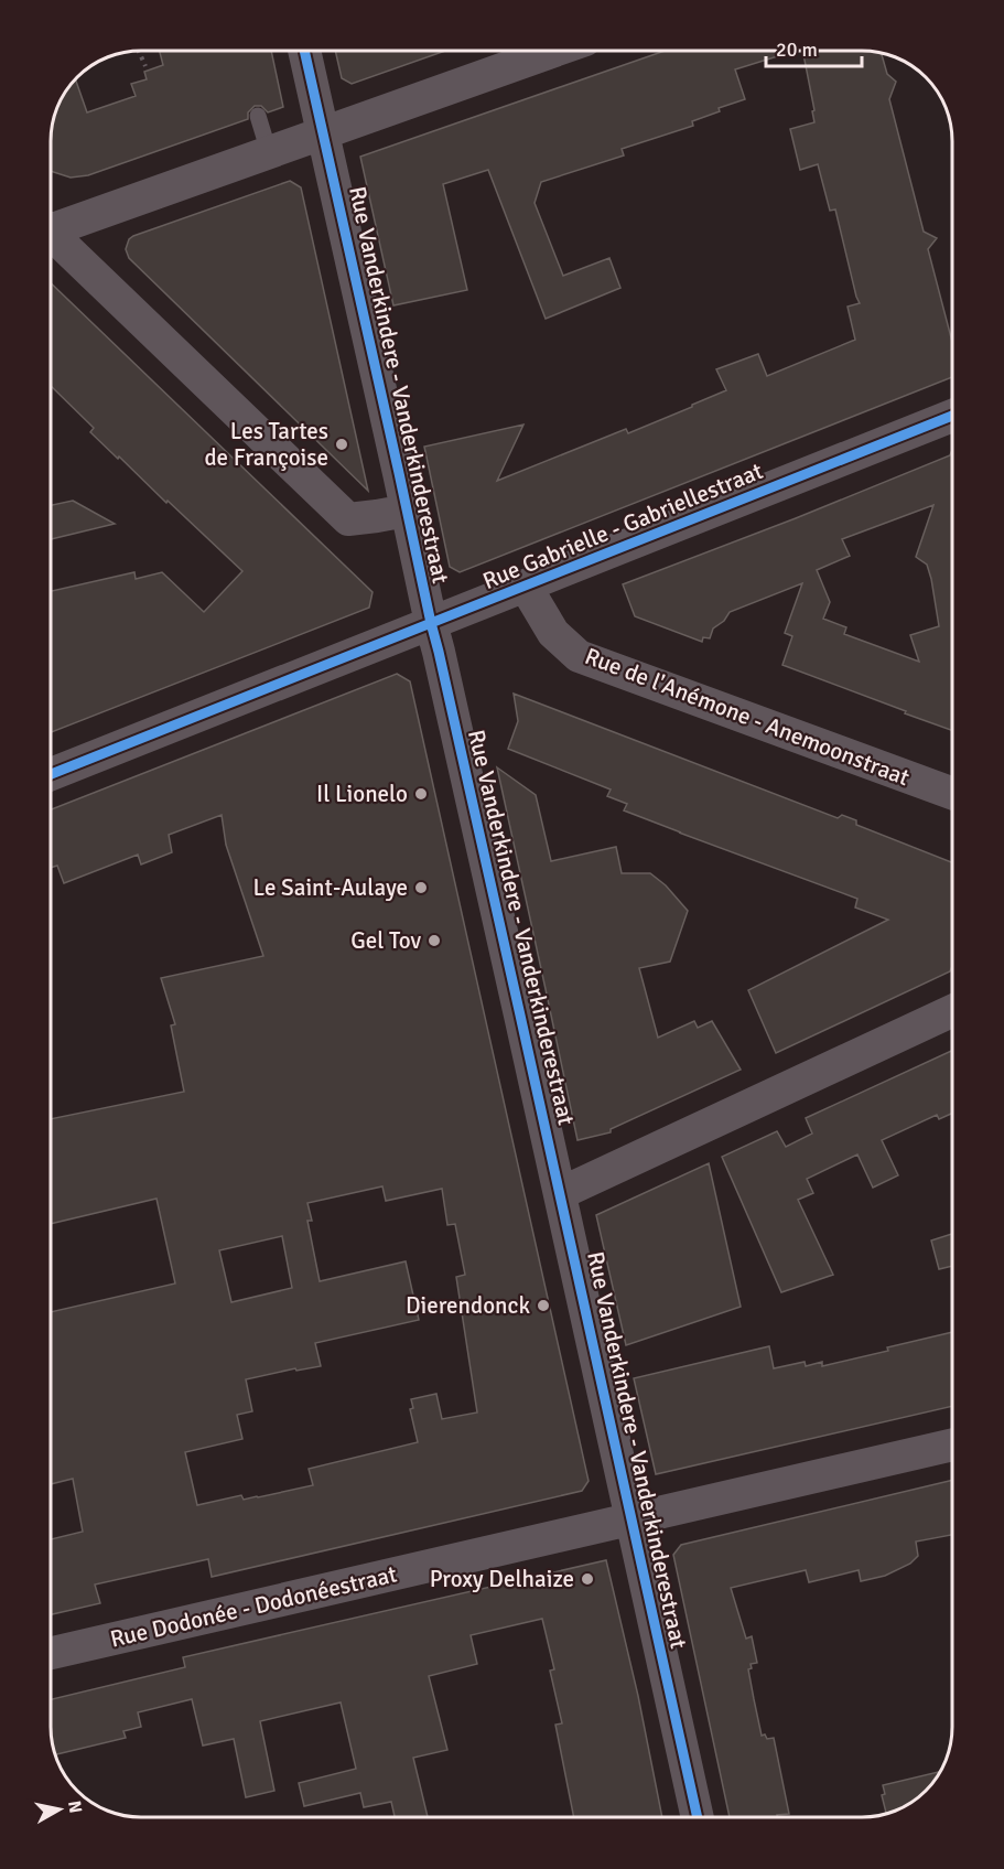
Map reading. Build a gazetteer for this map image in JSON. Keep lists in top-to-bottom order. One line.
{"streets":{"street":["Rue Vanderkindere - Vanderkinderestraat","Rue Gabrielle - Gabriellestraat","Rue de l'Anémone - Anemoonstraat","Rue Dodonée - Dodonéestraat"]},"crossings":[["Rue Vanderkindere - Vanderkinderestraat","Rue Gabrielle - Gabriellestraat"],["Rue Vanderkindere - Vanderkinderestraat","Rue Dodonée - Dodonéestraat"],["Rue Gabrielle - Gabriellestraat","Rue de l'Anémone - Anemoonstraat"]],"places":["Les Tartes de Françoise","Il Lionelo","Le Saint-Aulaye","Gel Tov","Dierendonck","Proxy Delhaize"],"scale_bar":"20 m","north":"right"}
